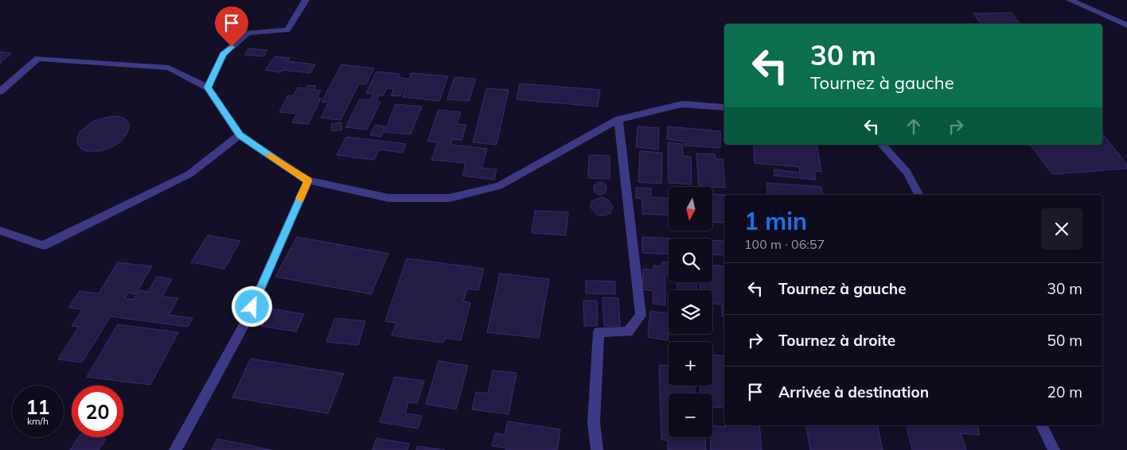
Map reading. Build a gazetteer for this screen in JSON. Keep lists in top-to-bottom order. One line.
{"north":"bottom","page":{"turn":["30 m","Tournez à gauche"],"map_buttons":["+","−"],"heading":["1 min","100 m · 06:57"],"list":[{"name":"Tournez à gauche","value":"30 m"},{"name":"Tournez à droite","value":"50 m"},{"name":"Arrivée à destination","value":"20 m"}],"speed":"11 km/h","limit":"20"}}
